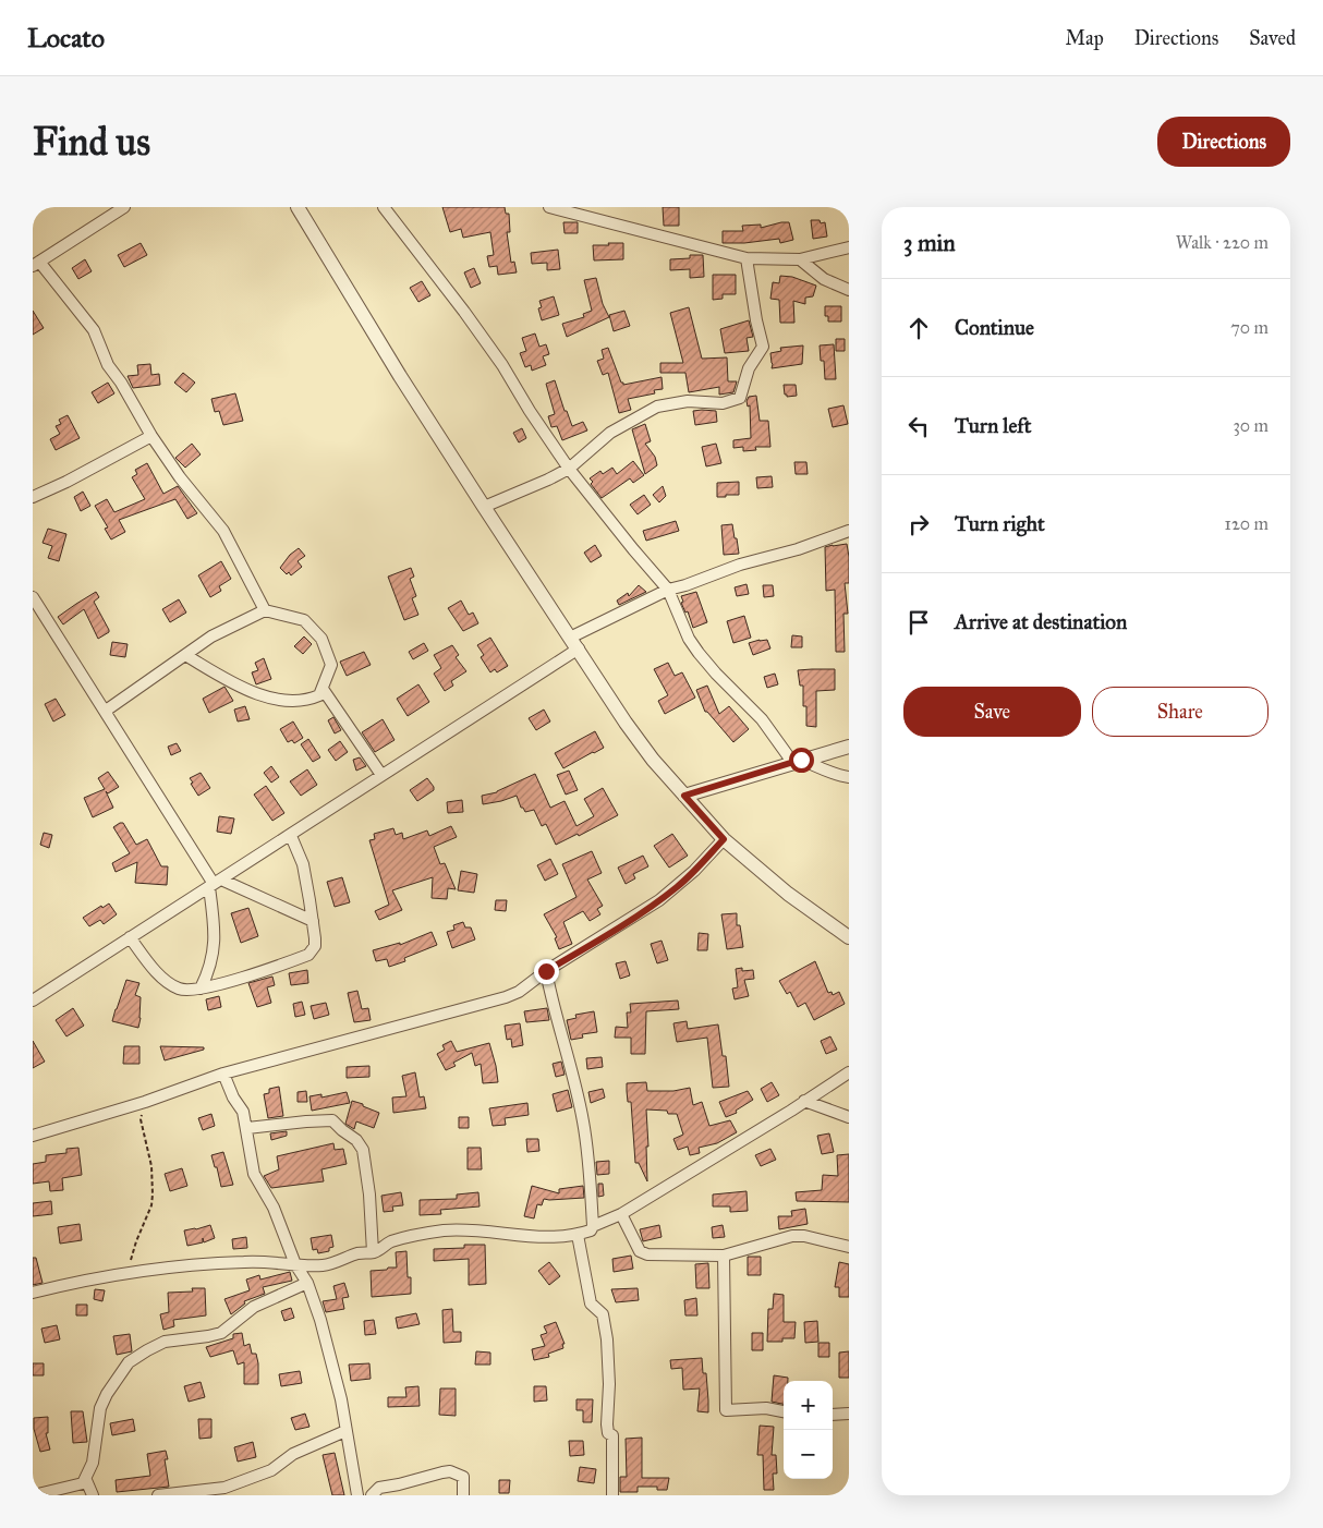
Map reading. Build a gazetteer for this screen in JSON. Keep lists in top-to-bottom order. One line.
{"page":{"header":"Locato","nav":["Map","Directions","Saved"],"buttons":["Directions",["Save","Share"]],"title":"Find us","heading":["3 min","Walk · 220 m"],"list":[["Continue","70 m"],["Turn left","30 m"],["Turn right","120 m"],"Arrive at destination"],"map_buttons":["+","−"]}}
